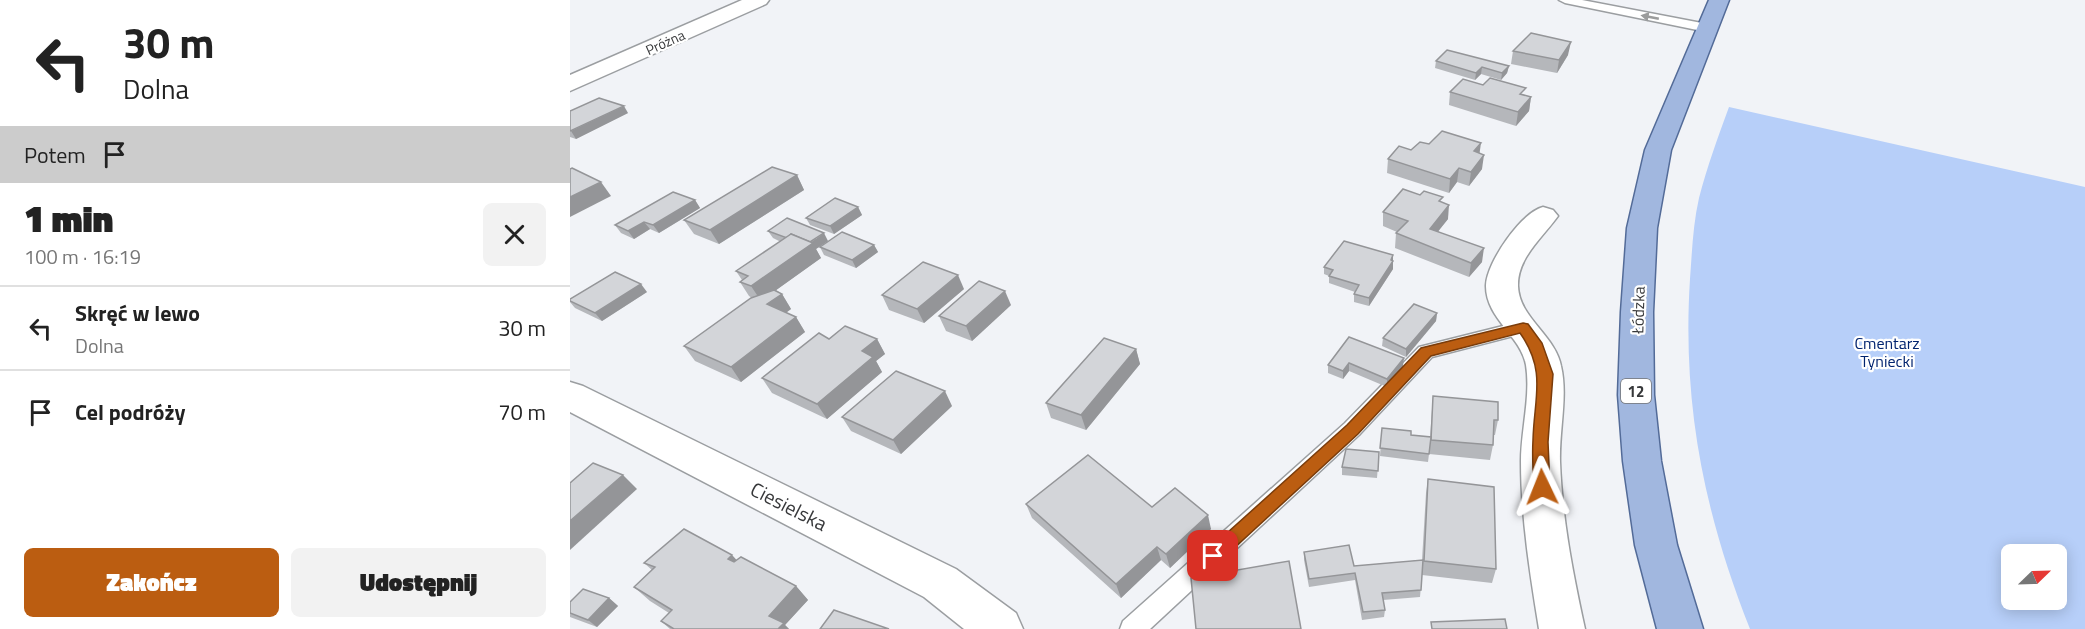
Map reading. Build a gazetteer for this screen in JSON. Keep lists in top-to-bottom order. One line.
{"streets":{"main road":["Łódzka","12"],"street":["Próżna","Ciesielska"]},"parks":["Cmentarz Tyniecki"],"north":"top right","page":{"turn":["30 m","Dolna"],"then":"Potem","heading":["1 min","100 m · 16:19"],"list":[{"name":"Skręć w lewo","note":"Dolna","value":"30 m"},{"name":"Cel podróży","value":"70 m"}],"buttons":["Zakończ","Udostępnij"]}}
